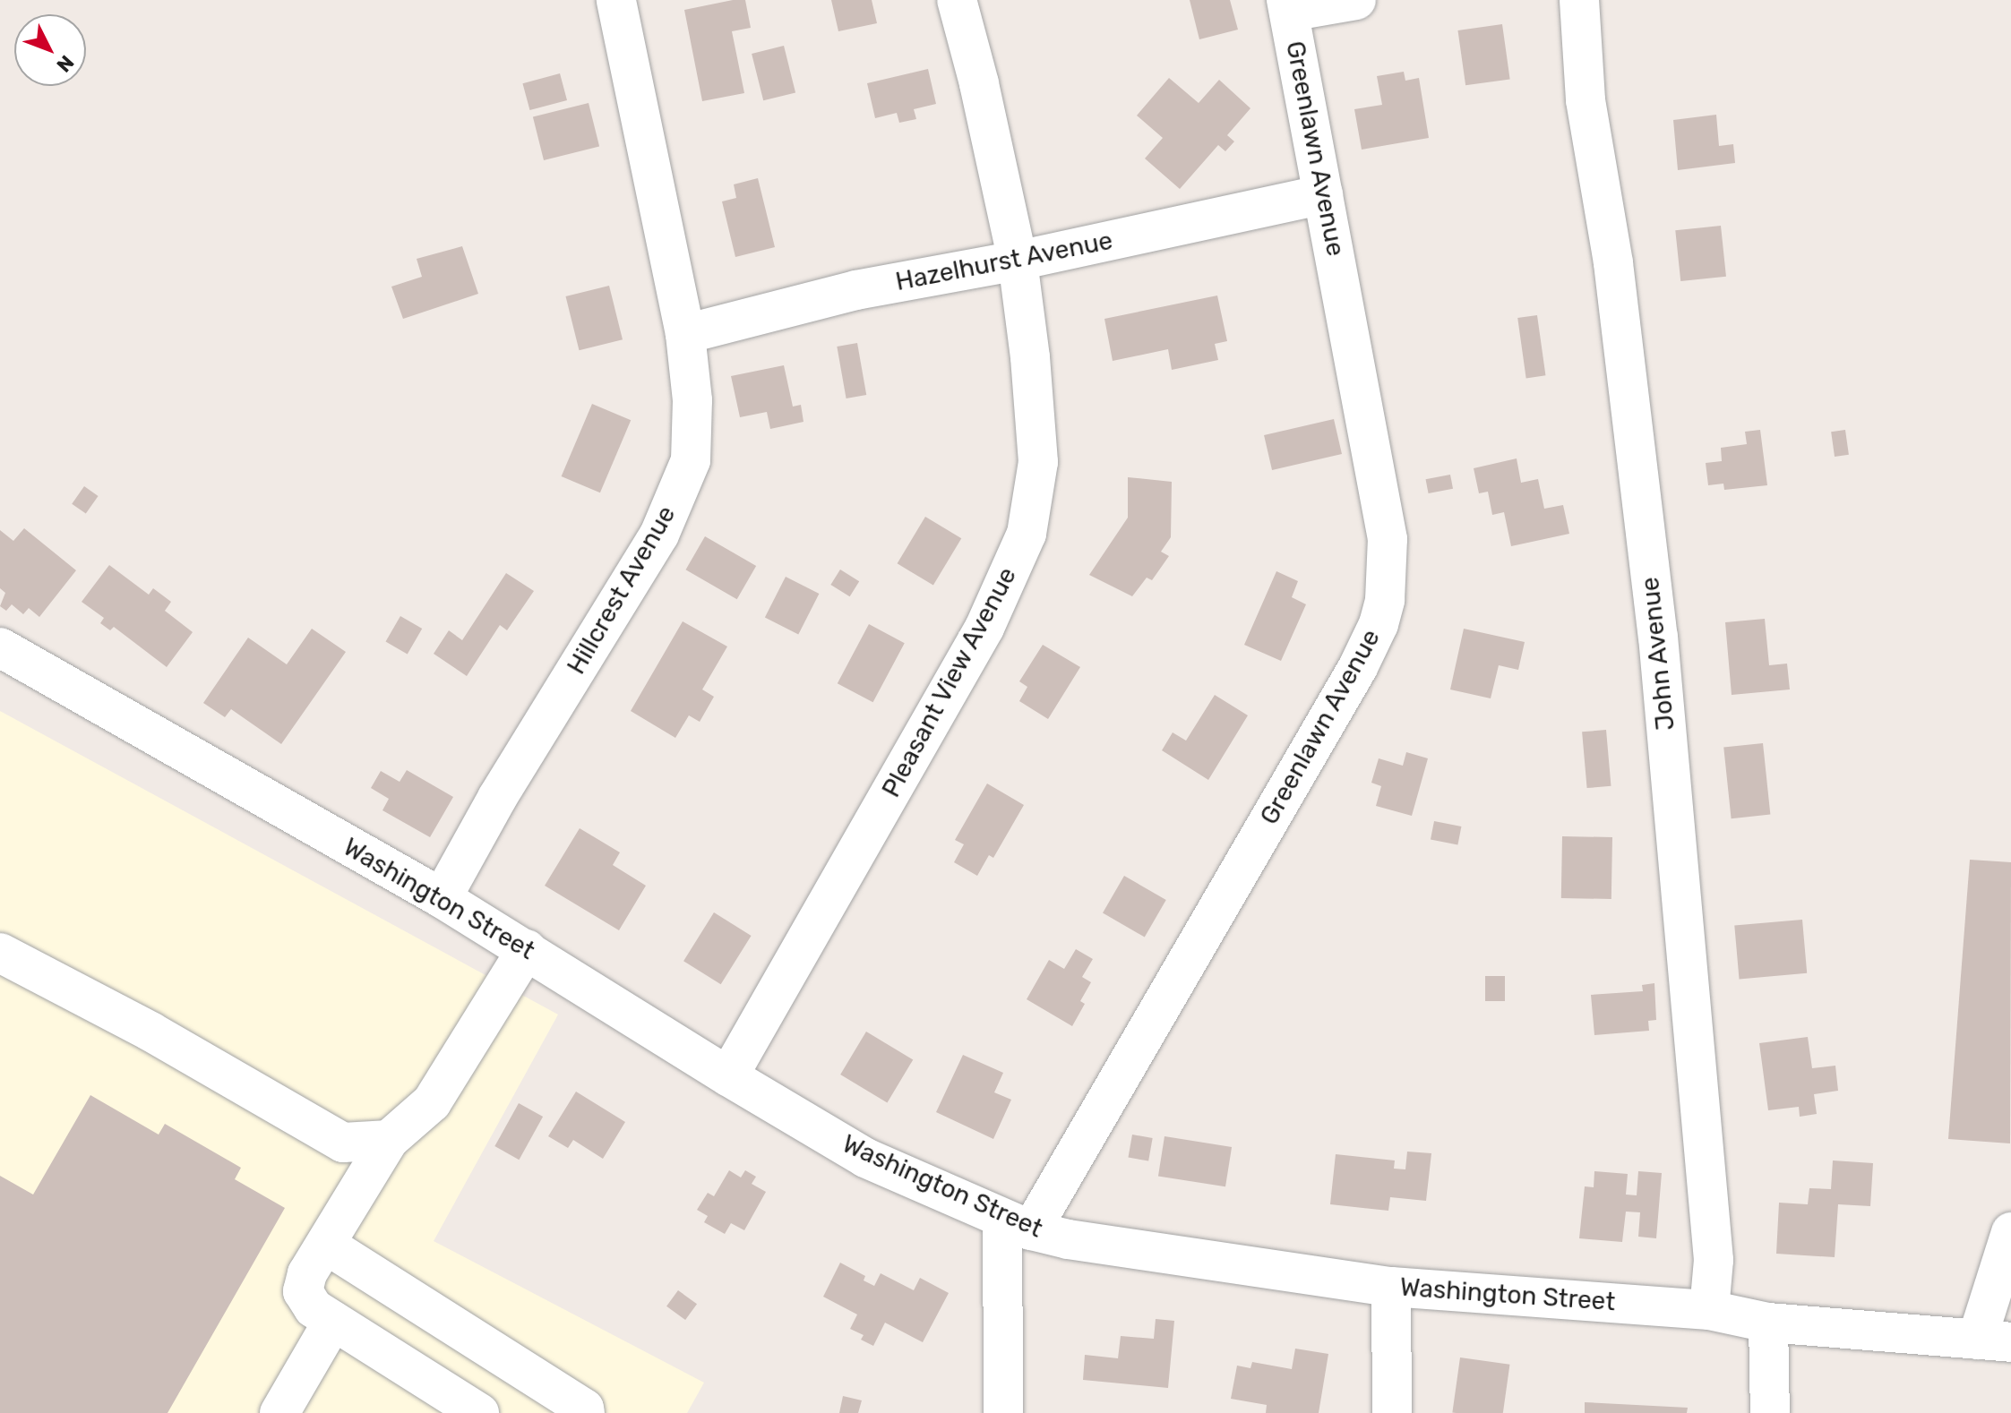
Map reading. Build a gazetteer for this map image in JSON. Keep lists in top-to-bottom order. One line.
{"streets":{"street":["Greenlawn Avenue","Hazelhurst Avenue","Hillcrest Avenue","John Avenue","Pleasant View Avenue","Washington Street"]},"crossings":[["Greenlawn Avenue","Hazelhurst Avenue"],["Greenlawn Avenue","Washington Street"],["Hazelhurst Avenue","Hillcrest Avenue"],["Hazelhurst Avenue","Pleasant View Avenue"],["Hillcrest Avenue","Washington Street"],["John Avenue","Washington Street"],["Pleasant View Avenue","Washington Street"]],"north":"bottom right"}
